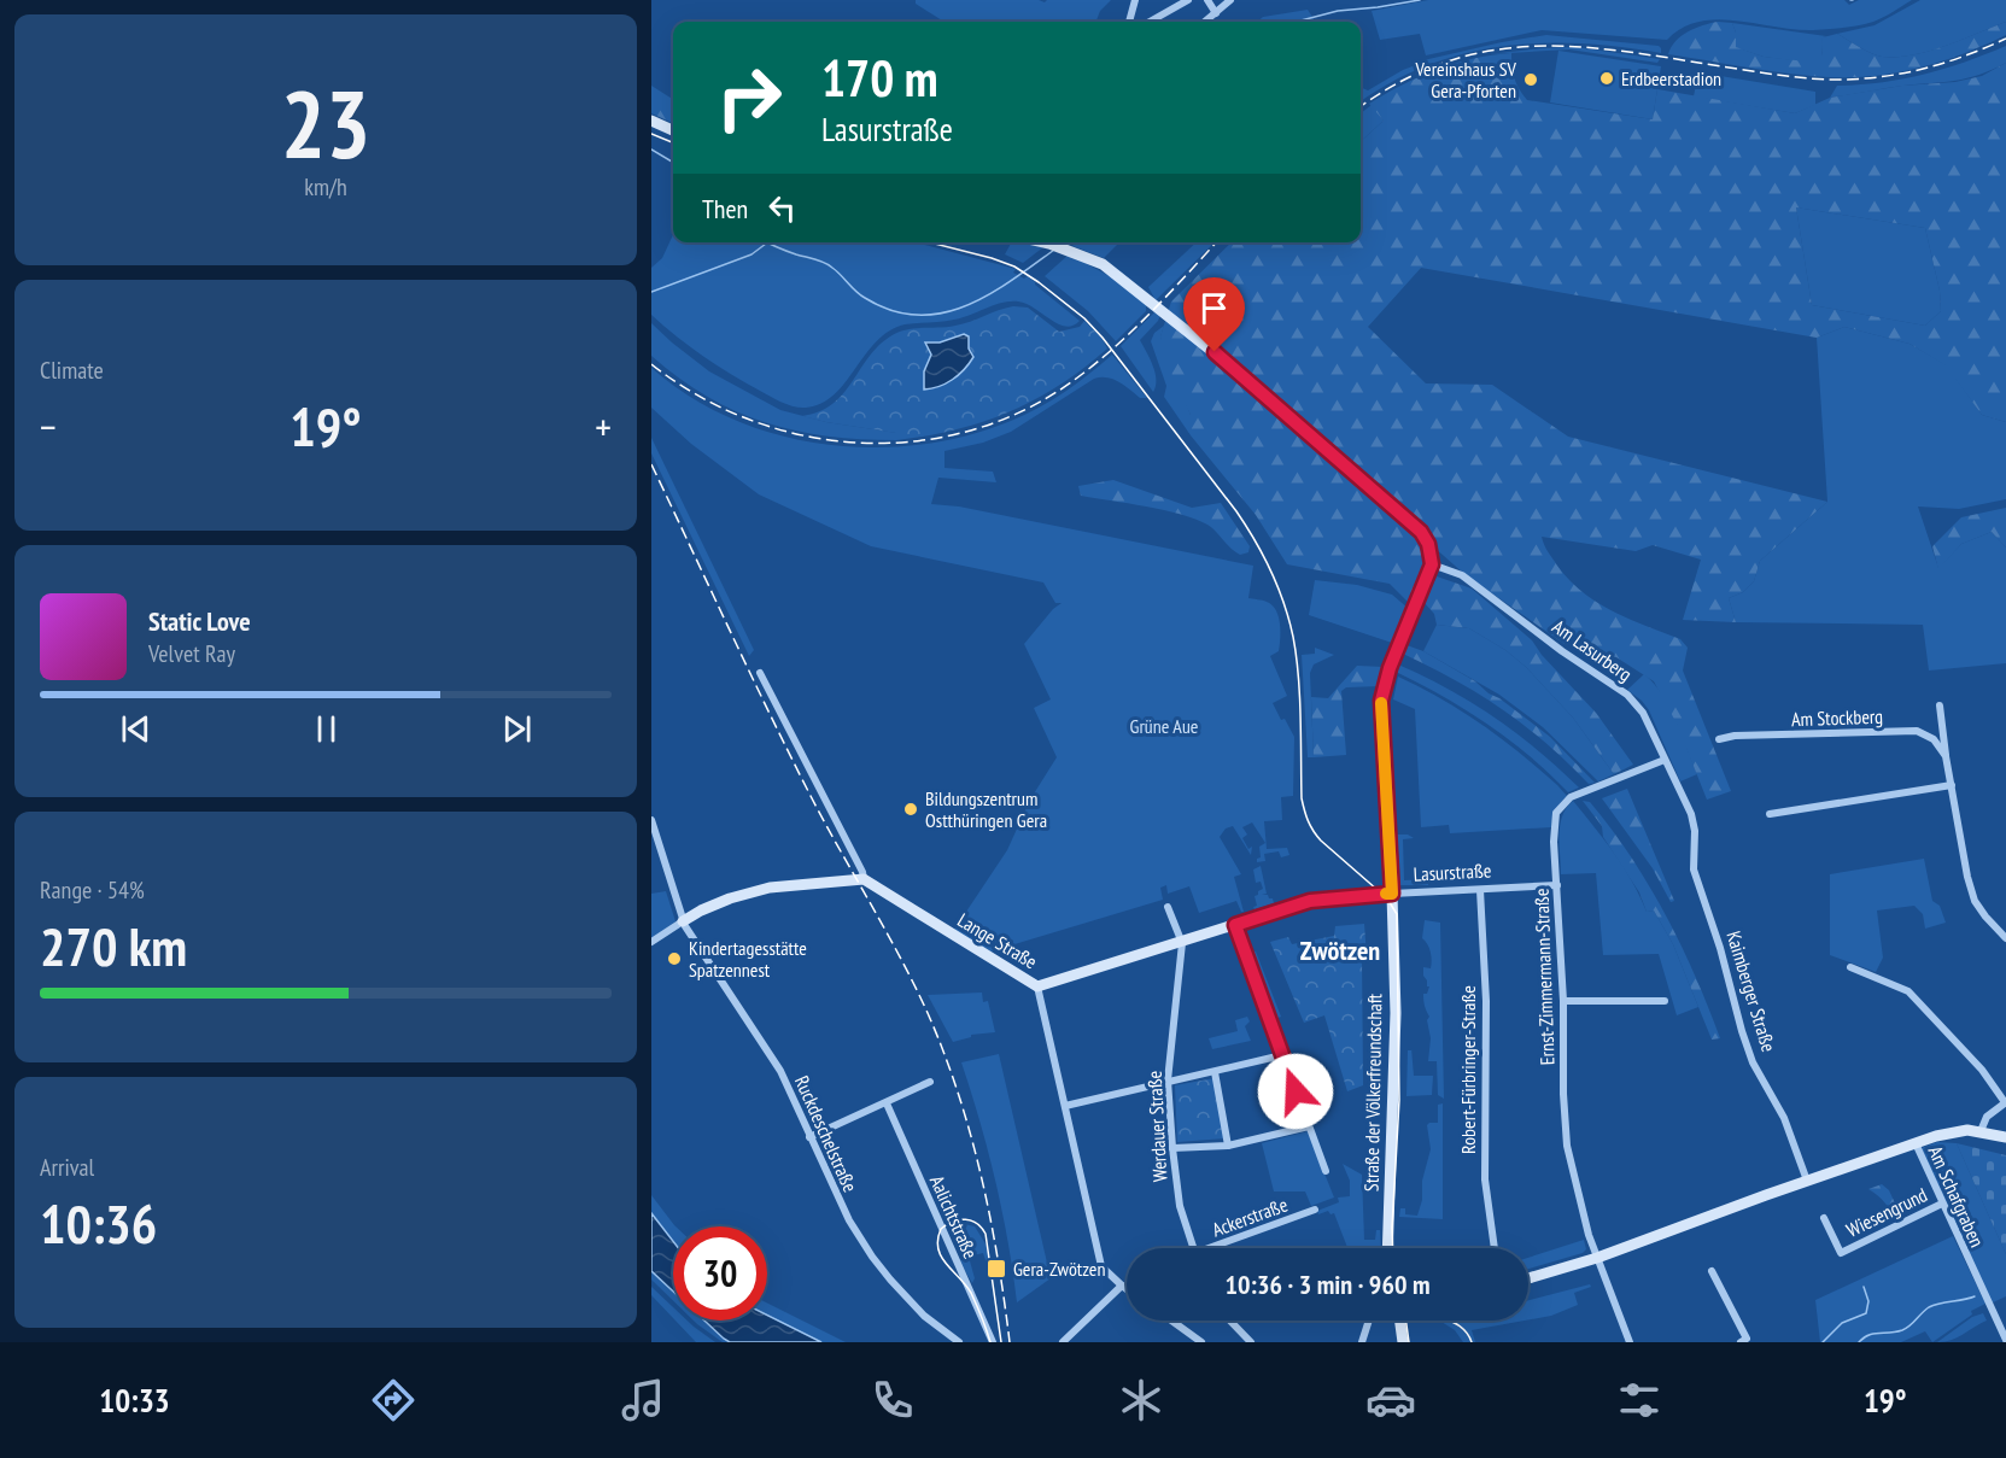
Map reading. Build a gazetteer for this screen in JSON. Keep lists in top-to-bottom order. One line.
{"streets":{"main road":["Lasurstraße","Lange Straße","Straße der Völkerfreundschaft"],"street":["Am Lasurberg","Am Stockberg","Ernst-Zimmermann-Straße","Kaimberger Straße","Robert-Fürbringer-Straße","Werdauer Straße","Ruckdeschelstraße","Am Schafgraben","Wiesengrund","Aalichtstraße","Ackerstraße"]},"crossings":[["Am Lasurberg","Ernst-Zimmermann-Straße"],["Am Lasurberg","Kaimberger Straße"],["Am Lasurberg","Straße der Völkerfreundschaft"],["Lasurstraße","Lange Straße"],["Lasurstraße","Ernst-Zimmermann-Straße"],["Lasurstraße","Robert-Fürbringer-Straße"],["Lasurstraße","Straße der Völkerfreundschaft"],["Lasurstraße","Werdauer Straße"],["Am Schafgraben","Wiesengrund"]],"districts":["Zwötzen"],"parks":["Grüne Aue"],"places":{"other":["Erdbeerstadion","Vereinshaus SV Gera-Pforten","Bildungszentrum Ostthüringen Gera","Kindertagesstätte Spatzennest"],"transit":["Gera-Zwötzen"]},"page":{"tile":[["23","km/h"],"Climate",["Range · 54%","270 km"],["Arrival","10:36"]],"turn":["170 m","Lasurstraße"],"then":"Then","heat":["−","19°","+"],"song":["Static Love","Velvet Ray"],"limit":"30","trip":"10:36 · 3 min · 960 m","tabs":["10:33","19°"]}}
